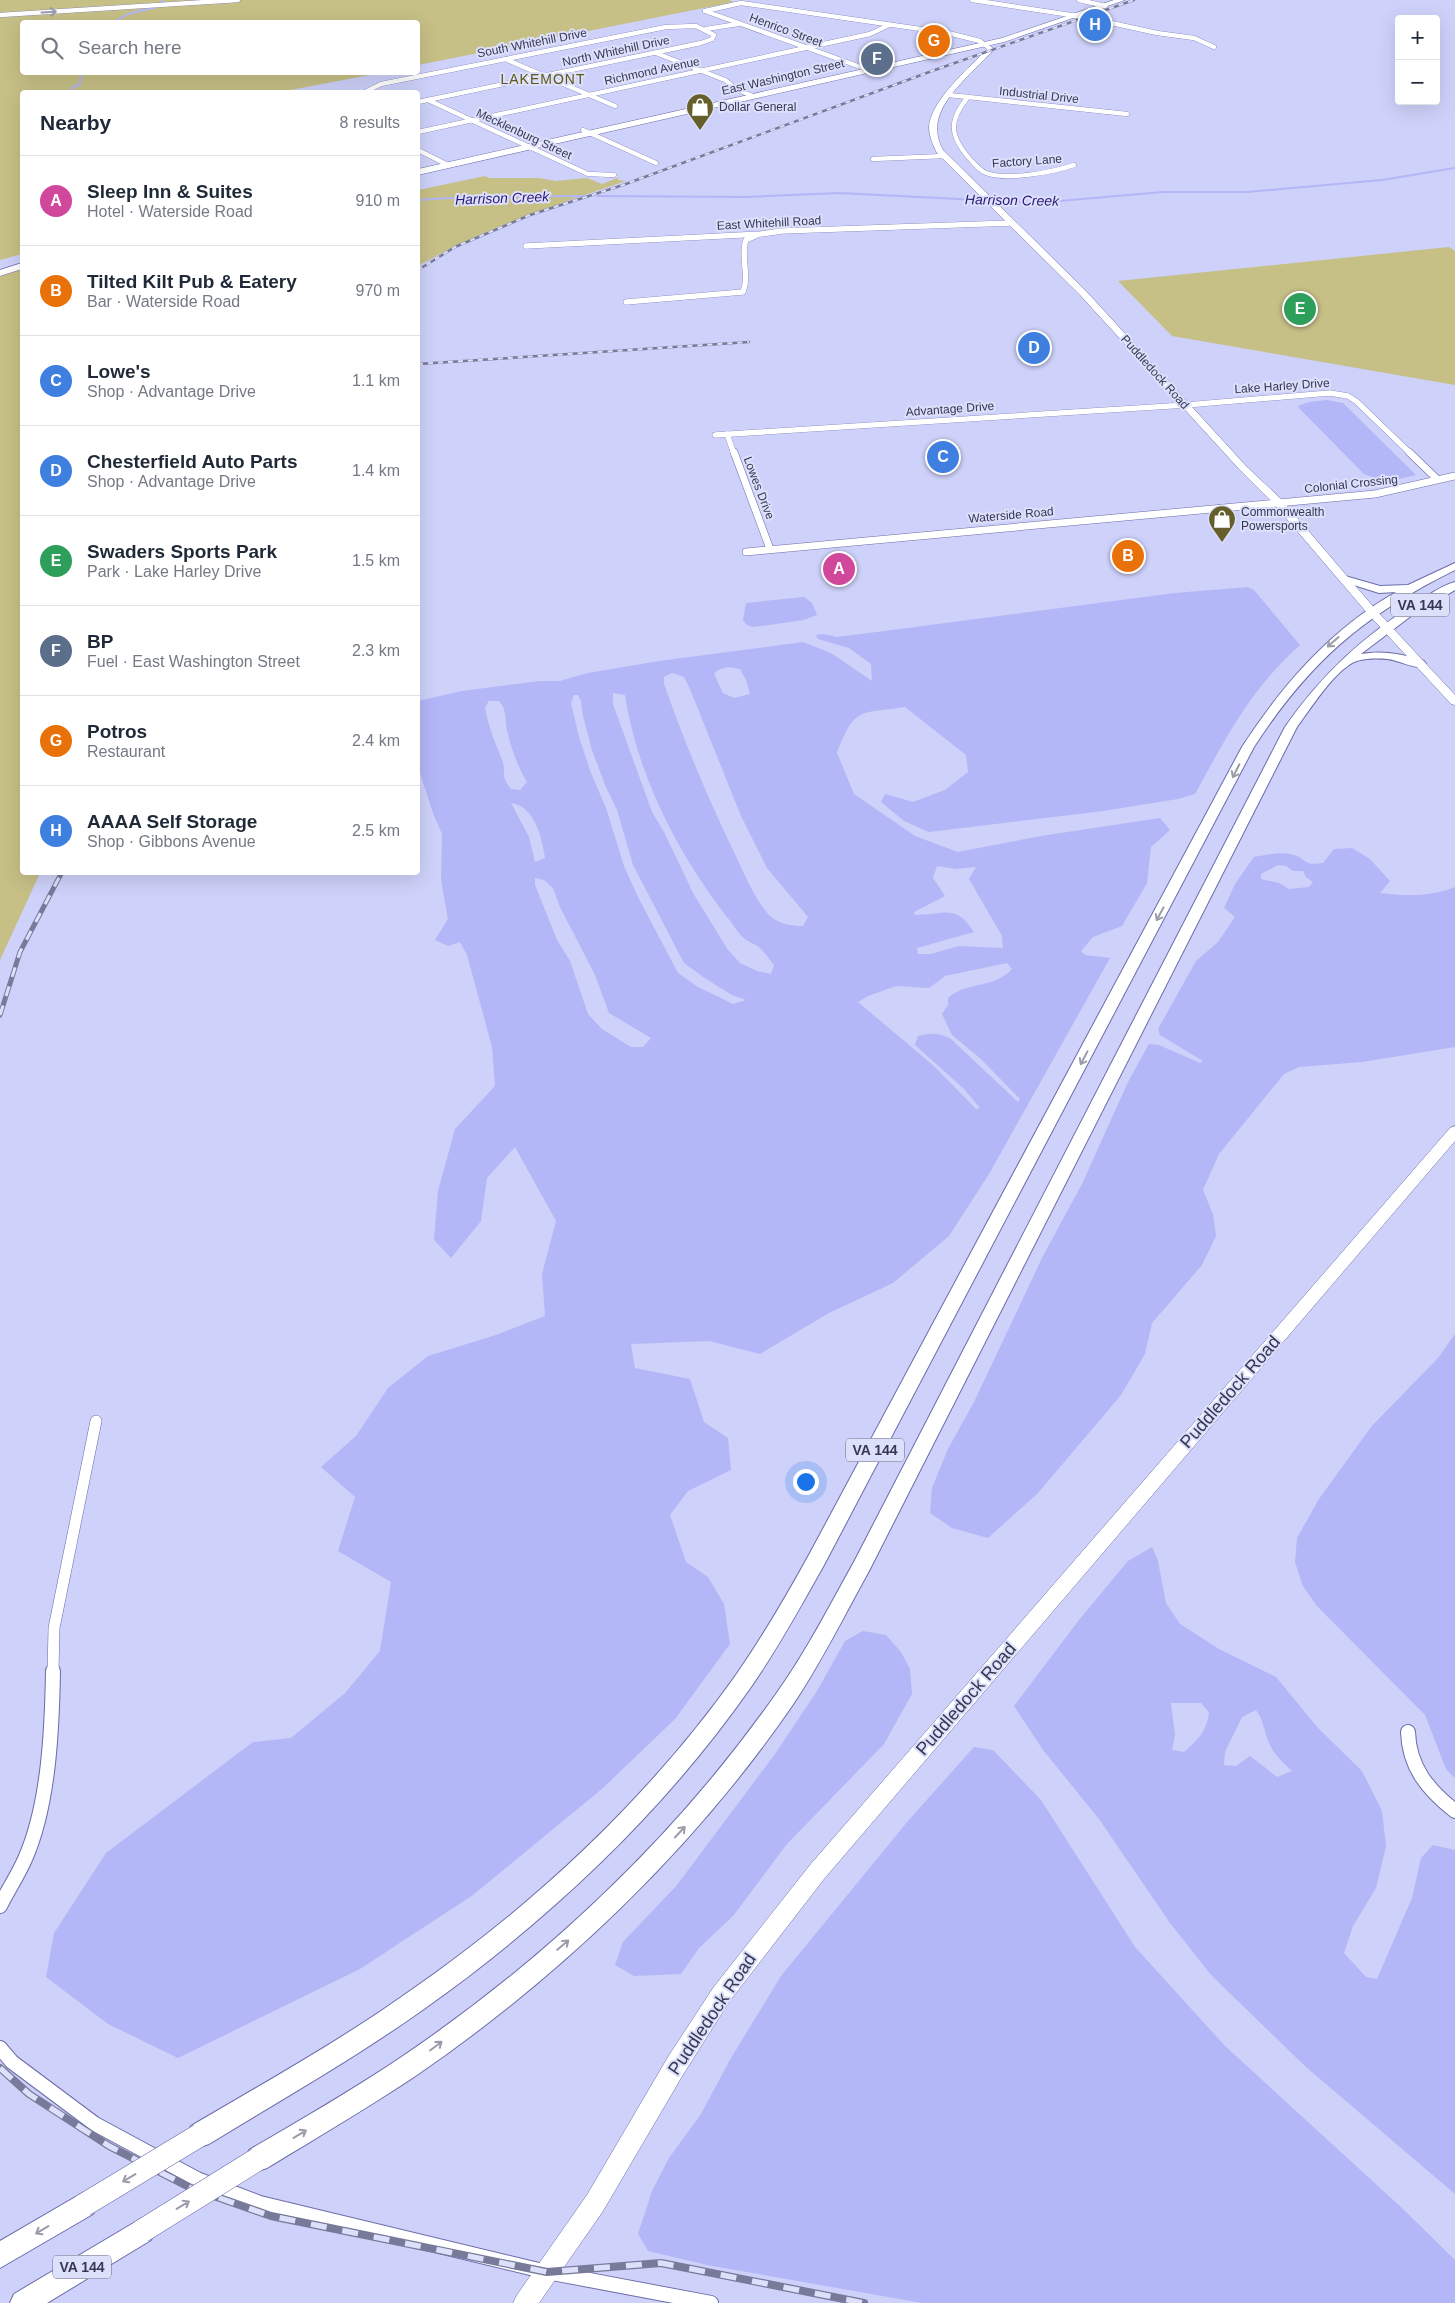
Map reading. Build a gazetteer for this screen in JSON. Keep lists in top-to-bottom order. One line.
{"streets":{"highway":["East Washington Street"],"main road":["Puddledock Road","VA 144"],"street":["Henrico Street","South Whitehill Drive","North Whitehill Drive","Richmond Avenue","Industrial Drive","Mecklenburg Street","Factory Lane","East Whitehill Road","Lake Harley Drive","Advantage Drive","Colonial Crossing","Lowes Drive","Waterside Road"]},"crossings":[["Henrico Street","Richmond Avenue"],["Henrico Street","East Washington Street"],["South Whitehill Drive","North Whitehill Drive"],["North Whitehill Drive","Mecklenburg Street"],["Richmond Avenue","Mecklenburg Street"],["East Washington Street","Mecklenburg Street"],["East Washington Street","Puddledock Road"],["Industrial Drive","Factory Lane"],["Industrial Drive","Puddledock Road"],["East Whitehill Road","Puddledock Road"],["Puddledock Road","Lake Harley Drive"],["Puddledock Road","Advantage Drive"],["Puddledock Road","Colonial Crossing"],["Puddledock Road","Waterside Road"],["Puddledock Road","VA 144"],["Lake Harley Drive","Advantage Drive"],["Lake Harley Drive","Colonial Crossing"],["Advantage Drive","Lowes Drive"],["Colonial Crossing","Waterside Road"],["Lowes Drive","Waterside Road"]],"districts":["LAKEMONT"],"water":["Harrison Creek"],"places":{"shop":["Dollar General","Commonwealth Powersports"]},"page":{"pins":["H","G","F","E","D","C","B","A"],"map_buttons":["+","−"],"search":"Search here","heading":["Nearby","8 results"],"list":[{"mark":"A","name":"Sleep Inn & Suites","note":"Hotel · Waterside Road","value":"910 m"},{"mark":"B","name":"Tilted Kilt Pub & Eatery","note":"Bar · Waterside Road","value":"970 m"},{"mark":"C","name":"Lowe's","note":"Shop · Advantage Drive","value":"1.1 km"},{"mark":"D","name":"Chesterfield Auto Parts","note":"Shop · Advantage Drive","value":"1.4 km"},{"mark":"E","name":"Swaders Sports Park","note":"Park · Lake Harley Drive","value":"1.5 km"},{"mark":"F","name":"BP","note":"Fuel · East Washington Street","value":"2.3 km"},{"mark":"G","name":"Potros","note":"Restaurant","value":"2.4 km"},{"mark":"H","name":"AAAA Self Storage","note":"Shop · Gibbons Avenue","value":"2.5 km"}]}}
